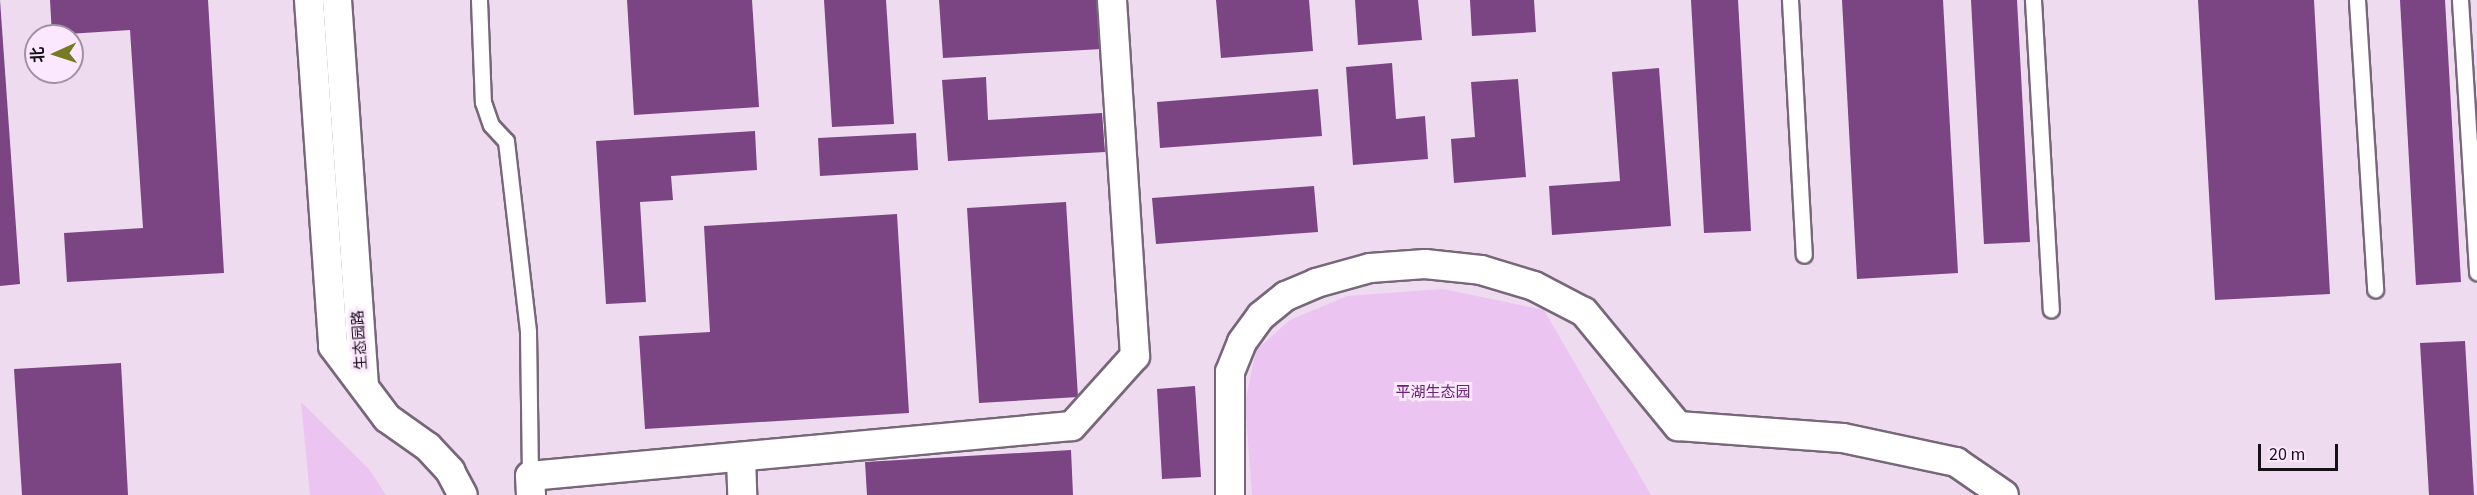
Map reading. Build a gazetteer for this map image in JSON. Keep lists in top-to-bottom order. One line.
{"streets":{"street":["生态园路"]},"parks":["平湖生态园"],"scale_bar":"20 m","north":"left"}
